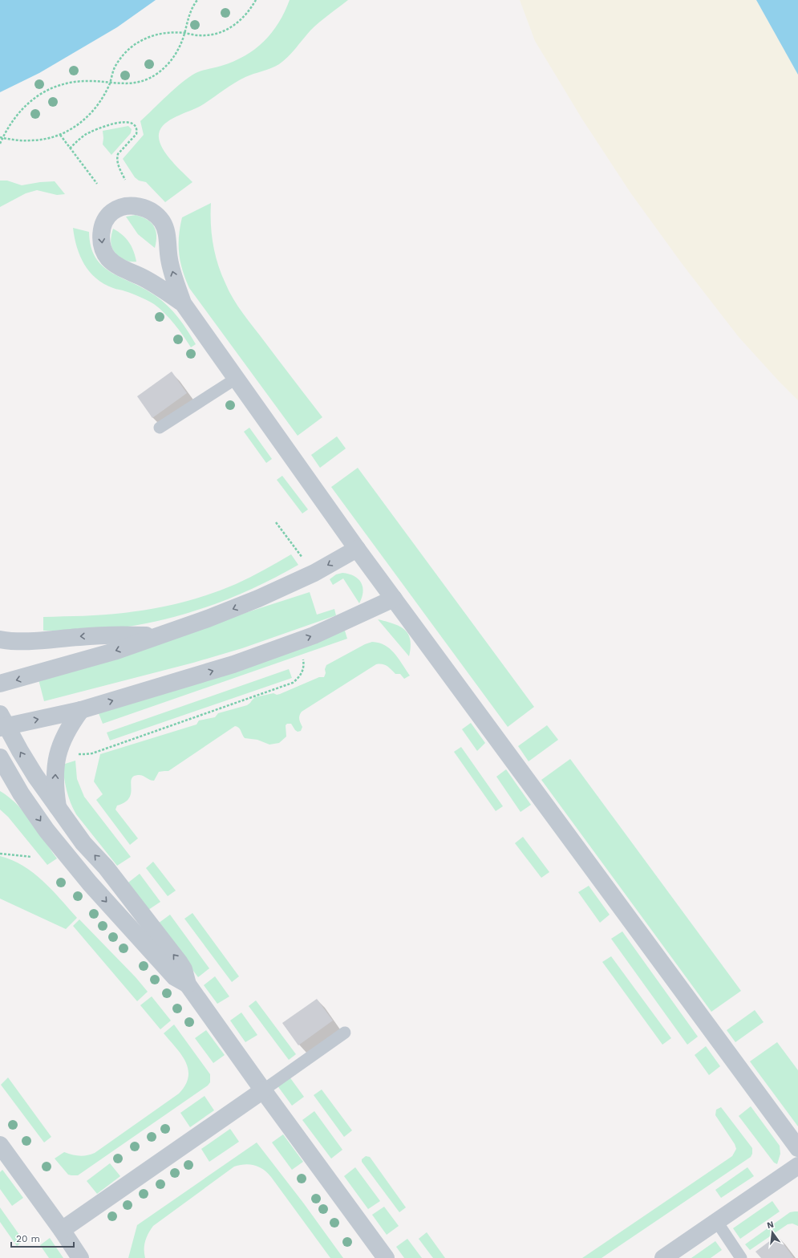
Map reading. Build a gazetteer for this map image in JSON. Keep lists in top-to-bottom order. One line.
{"scale_bar":"20 m","north":"top"}
